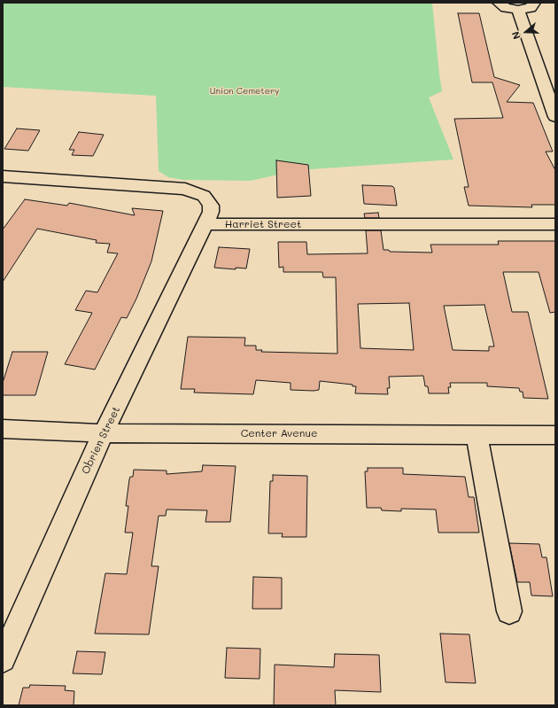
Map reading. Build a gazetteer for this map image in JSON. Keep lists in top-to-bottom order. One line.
{"streets":{"street":["Harriet Street","Center Avenue","Obrien Street"]},"crossings":[["Harriet Street","Obrien Street"],["Center Avenue","Obrien Street"]],"parks":["Union Cemetery"],"north":"left"}
